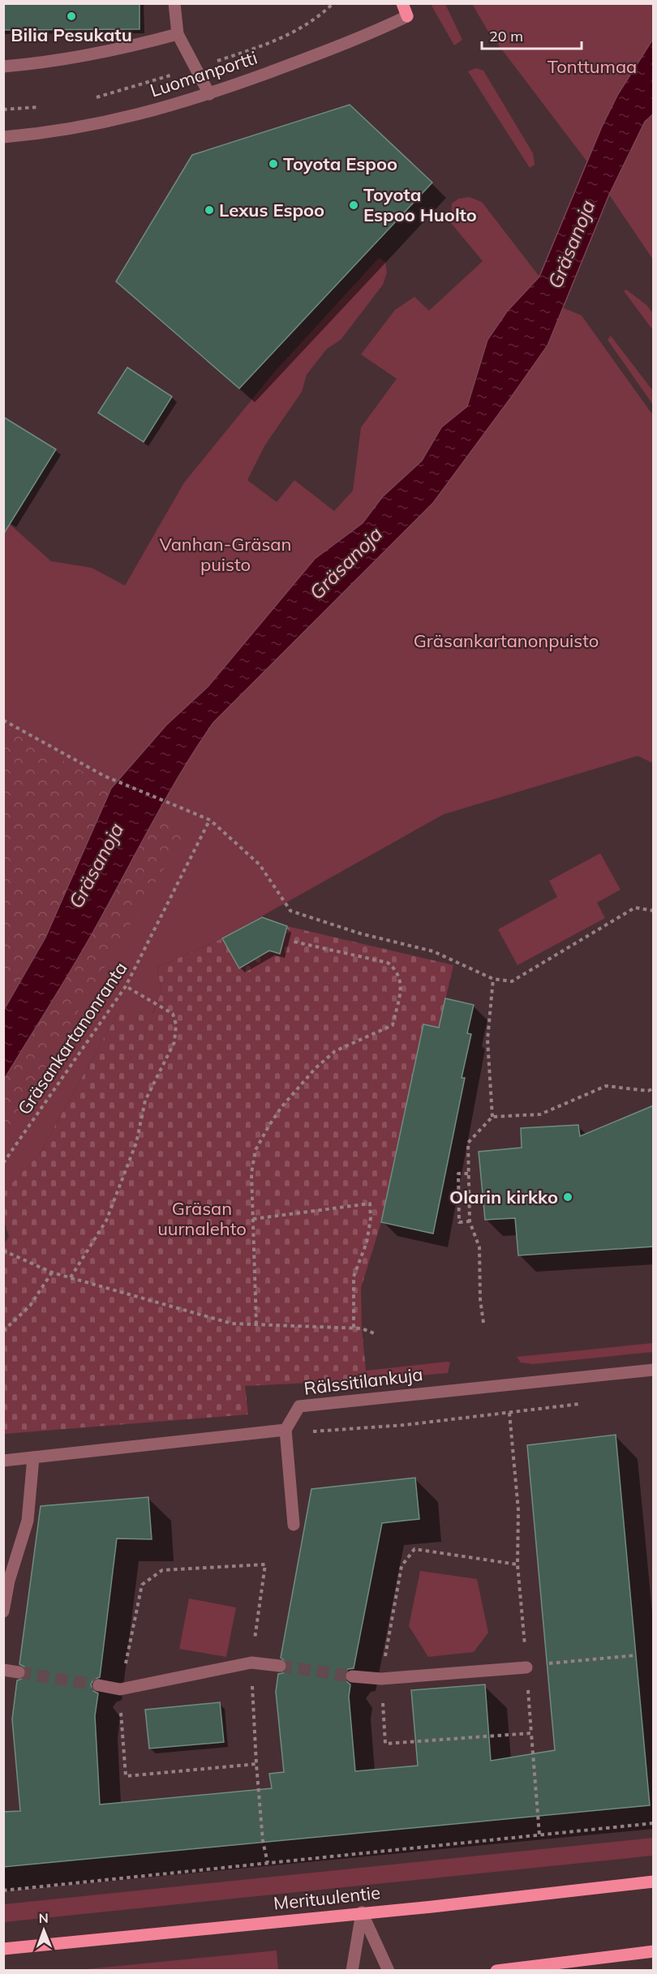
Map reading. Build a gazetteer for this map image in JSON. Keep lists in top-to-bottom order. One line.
{"streets":{"main road":["Merituulentie"],"street":["Luomanportti","Rälssitilankuja"],"path":["Gräsankartanonranta"]},"water":["Gräsanoja"],"parks":["Tonttumaa","Vanhan-Gräsan puisto","Gräsankartanonpuisto","Gräsan uurnalehto"],"places":["Bilia Pesukatu","Toyota Espoo","Toyota Espoo Huolto","Lexus Espoo","Olarin kirkko"],"scale_bar":"20 m","north":"top"}
